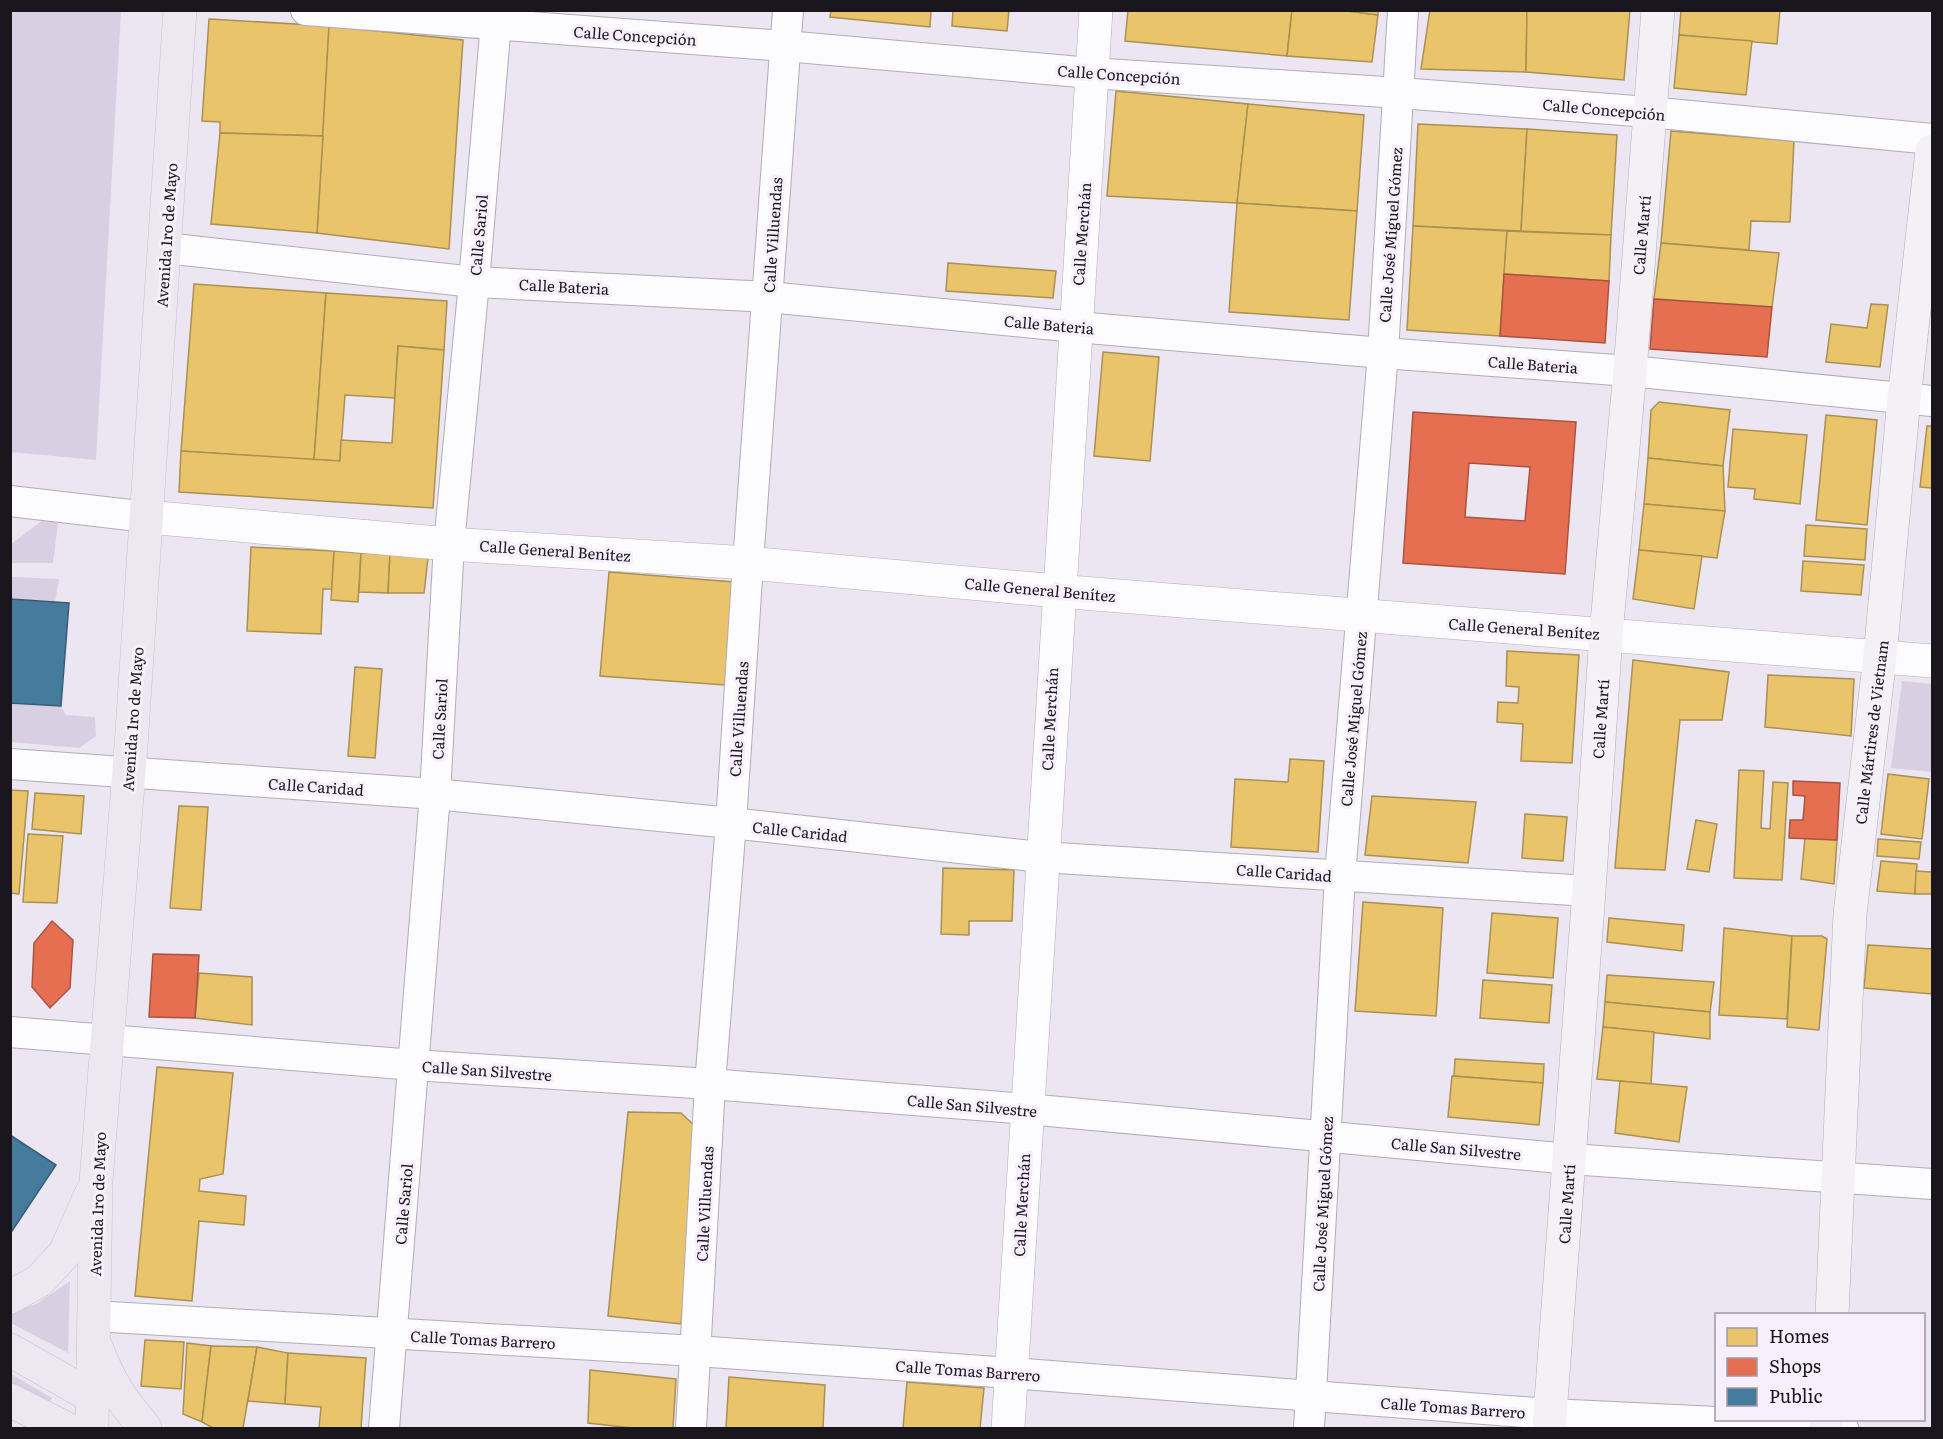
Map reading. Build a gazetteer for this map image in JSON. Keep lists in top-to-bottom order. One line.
{"streets":{"main road":["Avenida 1ro de Mayo","Calle Martí","Calle Mártires de Vietnam"],"street":["Calle Concepción","Calle Merchán","Calle Sariol","Calle Villuendas","Calle José Miguel Gómez","Calle Bateria","Calle General Benítez","Calle Caridad","Calle San Silvestre","Calle Tomas Barrero"]},"crossings":[["Calle Concepción","Calle Merchán"],["Calle Concepción","Calle Sariol"],["Calle Concepción","Calle Villuendas"],["Calle Concepción","Calle José Miguel Gómez"],["Calle Concepción","Calle Martí"],["Calle Merchán","Calle Bateria"],["Calle Merchán","Calle General Benítez"],["Calle Merchán","Calle Caridad"],["Calle Merchán","Calle San Silvestre"],["Calle Merchán","Calle Tomas Barrero"],["Avenida 1ro de Mayo","Calle Bateria"],["Avenida 1ro de Mayo","Calle General Benítez"],["Avenida 1ro de Mayo","Calle Caridad"],["Avenida 1ro de Mayo","Calle San Silvestre"],["Avenida 1ro de Mayo","Calle Tomas Barrero"],["Calle Sariol","Calle Bateria"],["Calle Sariol","Calle General Benítez"],["Calle Sariol","Calle Caridad"],["Calle Sariol","Calle San Silvestre"],["Calle Sariol","Calle Tomas Barrero"],["Calle Villuendas","Calle Bateria"],["Calle Villuendas","Calle General Benítez"],["Calle Villuendas","Calle Caridad"],["Calle Villuendas","Calle San Silvestre"],["Calle Villuendas","Calle Tomas Barrero"],["Calle José Miguel Gómez","Calle Bateria"],["Calle José Miguel Gómez","Calle General Benítez"],["Calle José Miguel Gómez","Calle Caridad"],["Calle José Miguel Gómez","Calle San Silvestre"],["Calle José Miguel Gómez","Calle Tomas Barrero"],["Calle Martí","Calle Bateria"],["Calle Martí","Calle General Benítez"],["Calle Martí","Calle Caridad"],["Calle Martí","Calle San Silvestre"],["Calle Martí","Calle Tomas Barrero"],["Calle Bateria","Calle Mártires de Vietnam"],["Calle General Benítez","Calle Mártires de Vietnam"],["Calle Mártires de Vietnam","Calle San Silvestre"]],"legend":["Homes","Shops","Public"]}
